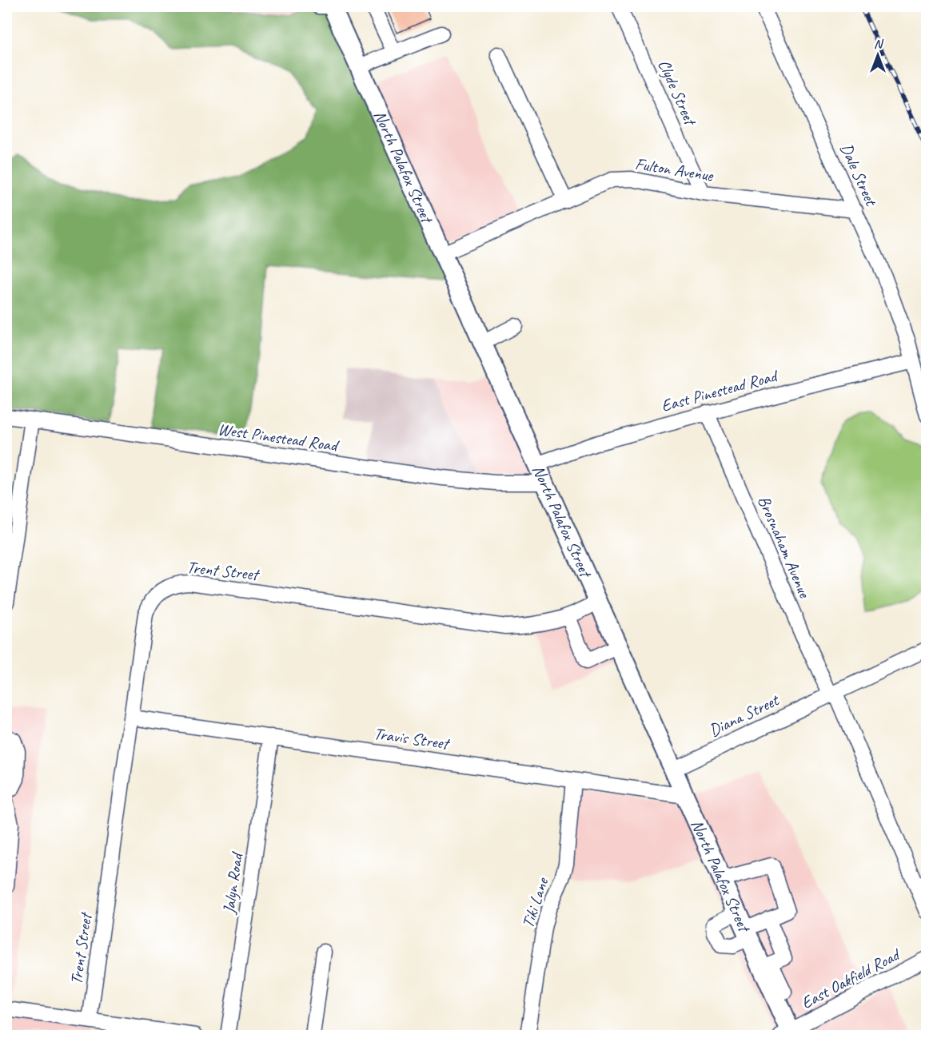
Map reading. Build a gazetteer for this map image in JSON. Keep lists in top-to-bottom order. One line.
{"streets":{"main road":["North Palafox Street"],"street":["Clyde Street","Fulton Avenue","Dale Street","East Pinestead Road","West Pinestead Road","Brosnaham Avenue","Trent Street","Diana Street","Travis Street","Jalyn Road","Tiki Lane","East Oakfield Road"]},"crossings":[["Clyde Street","Fulton Avenue"],["North Palafox Street","Fulton Avenue"],["North Palafox Street","East Pinestead Road"],["North Palafox Street","West Pinestead Road"],["North Palafox Street","Trent Street"],["North Palafox Street","Diana Street"],["North Palafox Street","Travis Street"],["North Palafox Street","East Oakfield Road"],["Fulton Avenue","Dale Street"],["Dale Street","East Pinestead Road"],["East Pinestead Road","Brosnaham Avenue"],["Brosnaham Avenue","Diana Street"],["Trent Street","Travis Street"],["Travis Street","Jalyn Road"],["Travis Street","Tiki Lane"]],"north":"top"}
